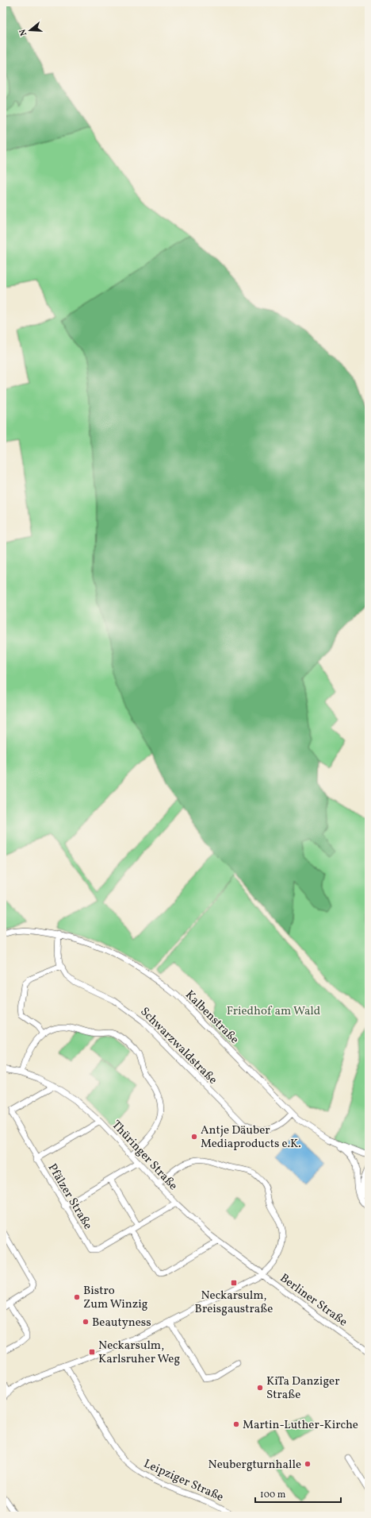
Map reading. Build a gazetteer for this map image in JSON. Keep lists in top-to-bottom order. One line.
{"streets":{"street":["Kalbenstraße","Schwarzwaldstraße","Thüringer Straße","Pfälzer Straße","Berliner Straße","Leipziger Straße"]},"crossings":[["Kalbenstraße","Schwarzwaldstraße"],["Thüringer Straße","Pfälzer Straße"],["Thüringer Straße","Berliner Straße"]],"parks":["Friedhof am Wald"],"places":{"other":["Antje Däuber Mediaproducts e.K.","Bistro Zum Winzig","Beautyness","KiTa Danziger Straße","Martin-Luther-Kirche","Neubergturnhalle"],"transit":["Neckarsulm, Breisgaustraße","Neckarsulm, Karlsruher Weg"]},"scale_bar":"100 m","north":"left"}
